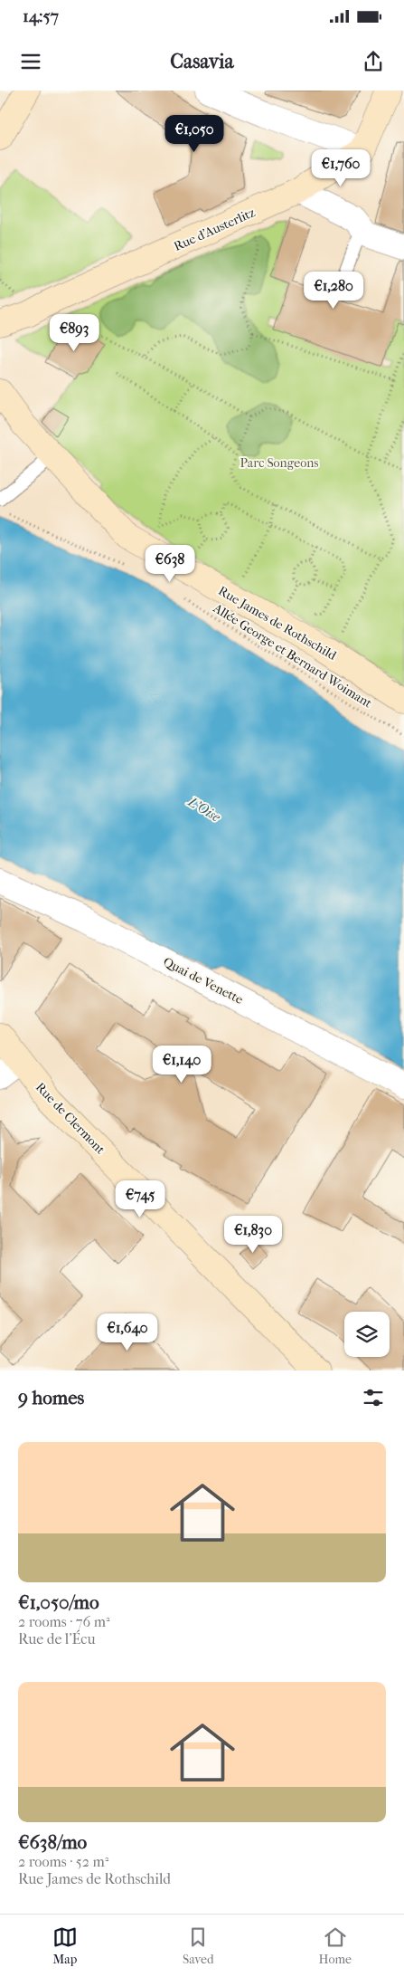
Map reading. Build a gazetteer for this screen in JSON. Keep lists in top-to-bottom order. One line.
{"streets":{"street":["Rue d'Austerlitz","Rue James de Rothschild","Quai de Venette","Rue de Clermont"],"path":["Allée George et Bernard Woimant"]},"water":["L'Oise"],"parks":["Parc Songeons"],"page":{"status":"14:57","header":"Casavia","price":["€1,050","€1,760","€1,280","€893","€638","€1,140","€745","€1,830","€1,640"],"heading":"9 homes","list":[{"name":"€1,050/mo","note":"2 rooms · 76 m² · Rue de l'Écu"},{"name":"€638/mo","note":"2 rooms · 52 m² · Rue James de Rothschild"}],"tabs":["Map","Saved","Home"]}}
